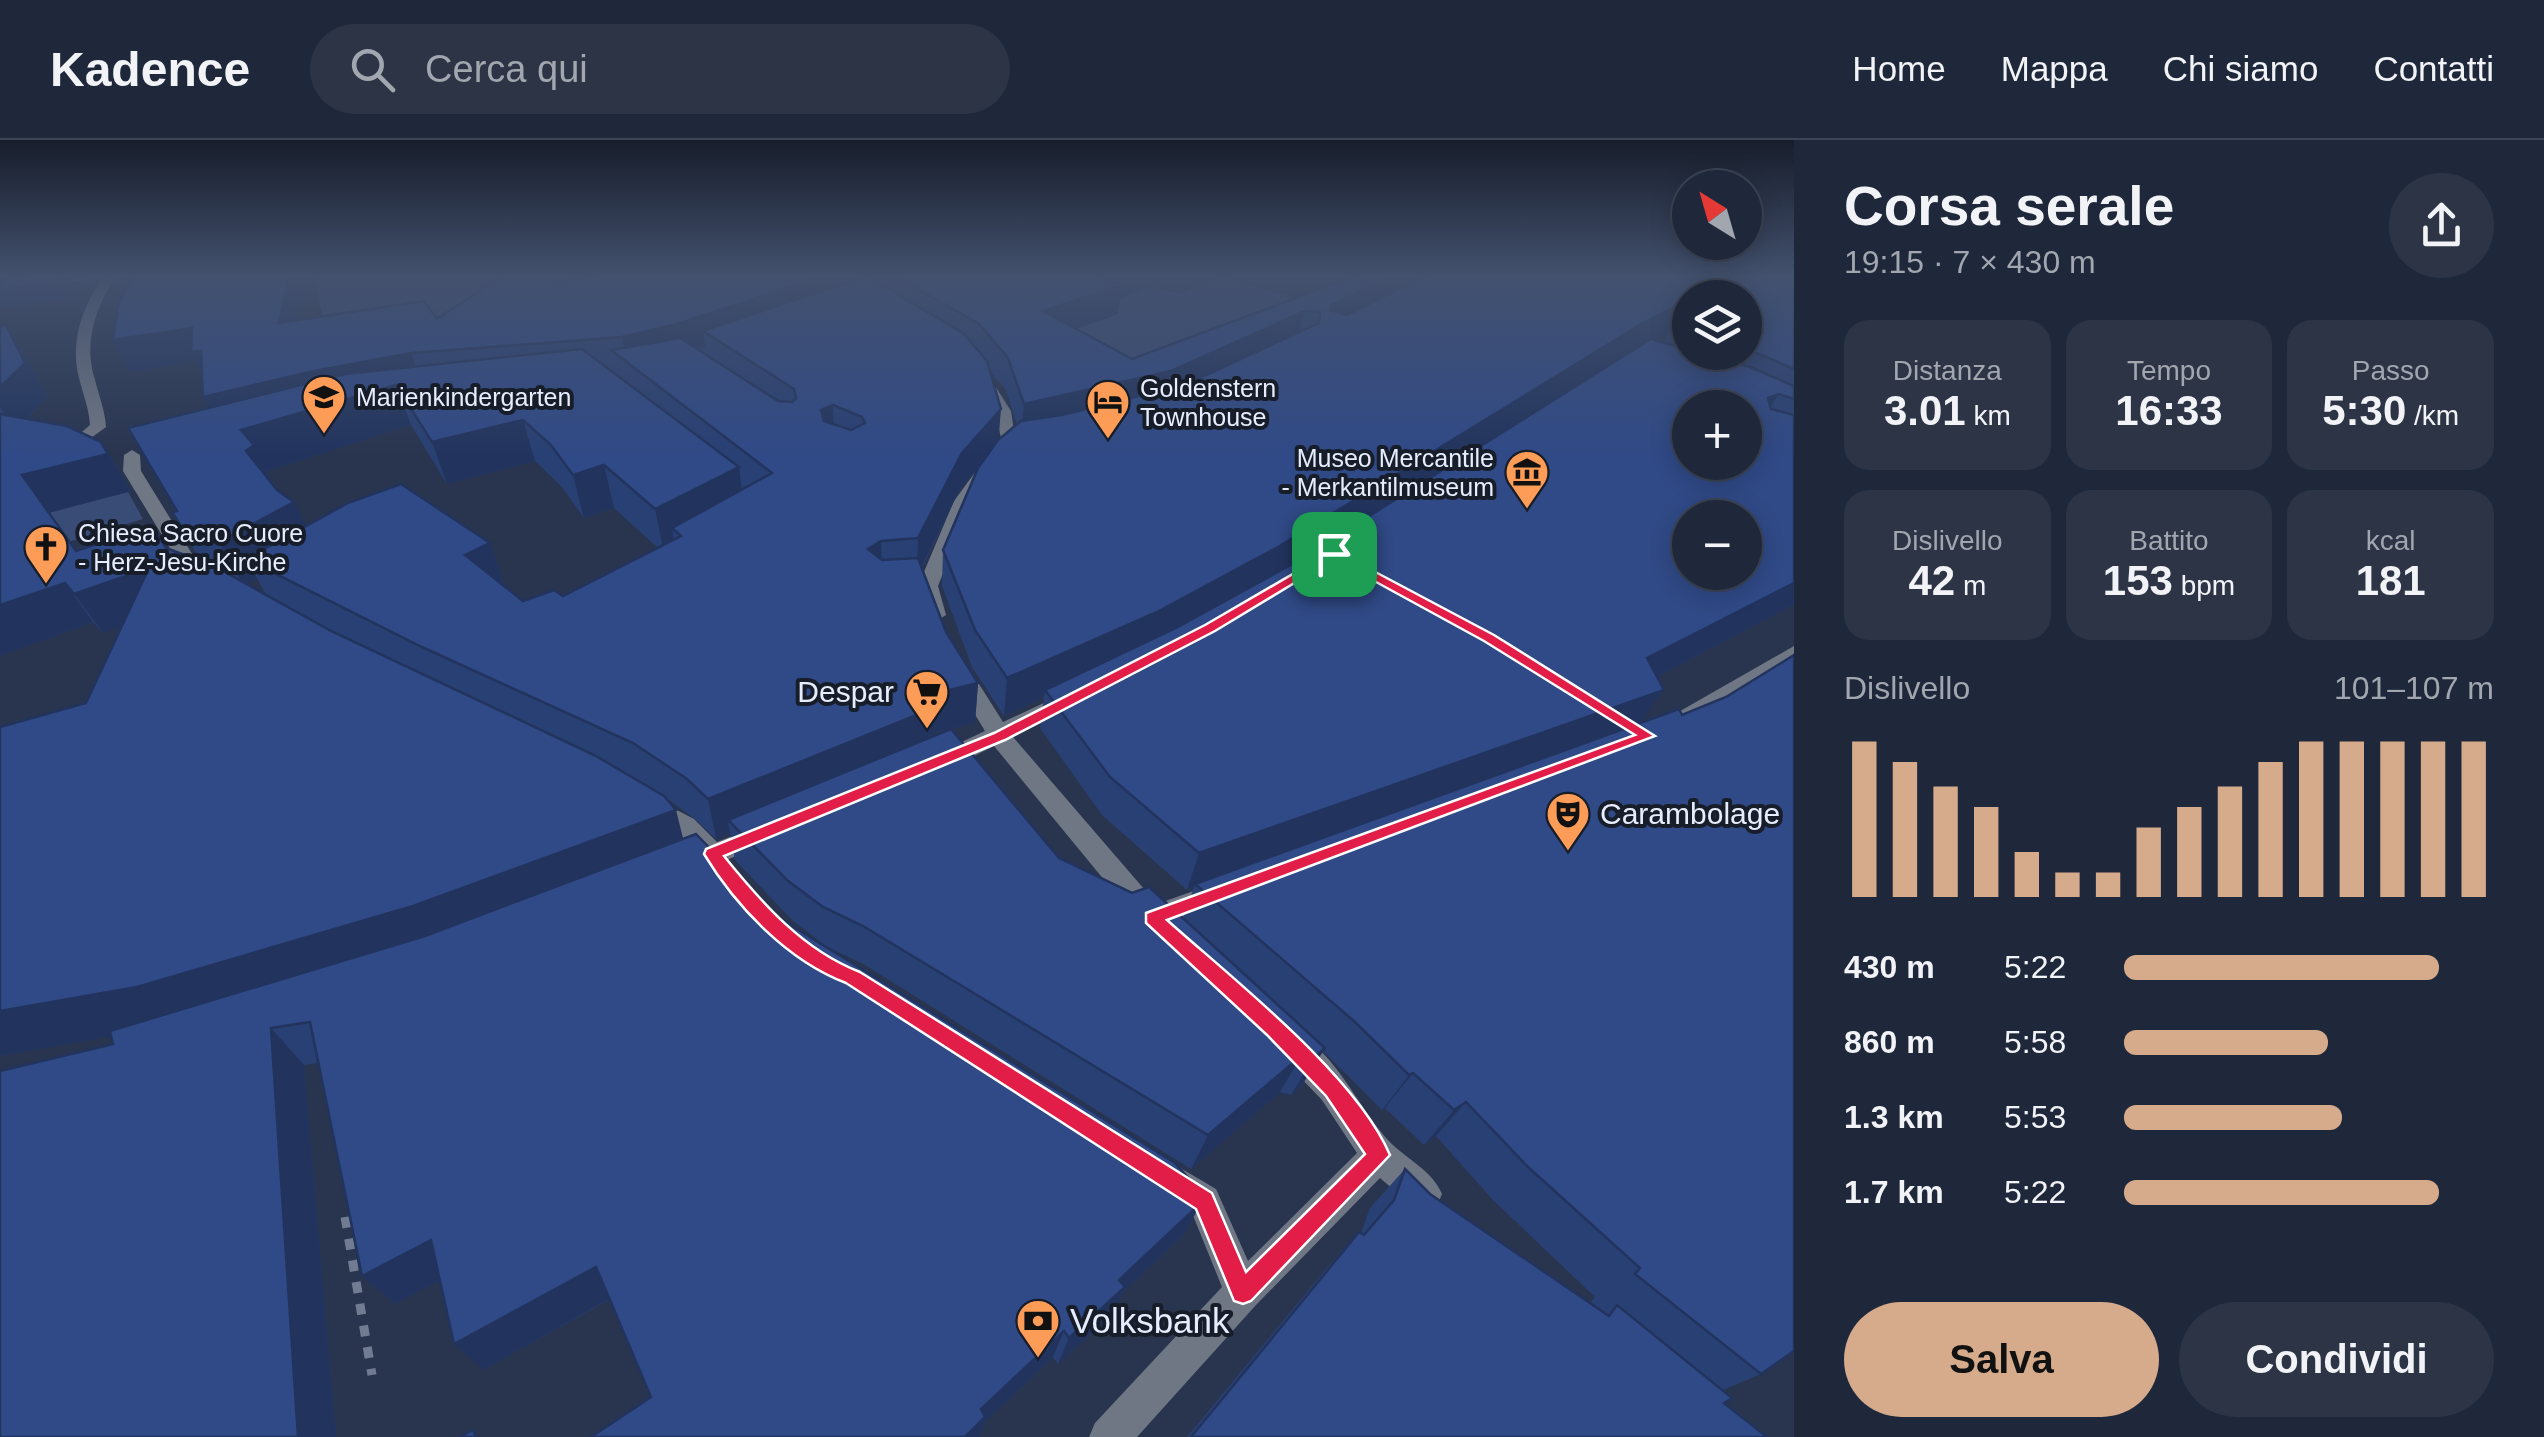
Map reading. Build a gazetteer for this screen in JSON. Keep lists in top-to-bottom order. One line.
{"places":{"school or university":["Marienkindergarten"],"hotel":["Goldenstern Townhouse"],"museum":["Museo Mercantile - Merkantilmuseum"],"church":["Chiesa Sacro Cuore - Herz-Jesu-Kirche"],"supermarket":["Despar"],"theatre":["Carambolage"],"bank":["Volksbank"]},"north":"top left","page":{"header":"Kadence","search":"Cerca qui","nav":["Home","Mappa","Chi siamo","Contatti"],"heading":["Corsa serale","19:15 · 7 × 430 m"],"map_buttons":["+","−"],"stats":[["Distanza","3.01 km"],["Tempo","16:33"],["Passo","5:30 /km"],["Dislivello","42 m"],["Battito","153 bpm"],["kcal","181"]],"chart":["Dislivello","101–107 m"],"list":[{"name":"430 m","note":"5:22"},{"name":"860 m","note":"5:58"},{"name":"1.3 km","note":"5:53"},{"name":"1.7 km","note":"5:22"}],"buttons":["Salva","Condividi"]}}
